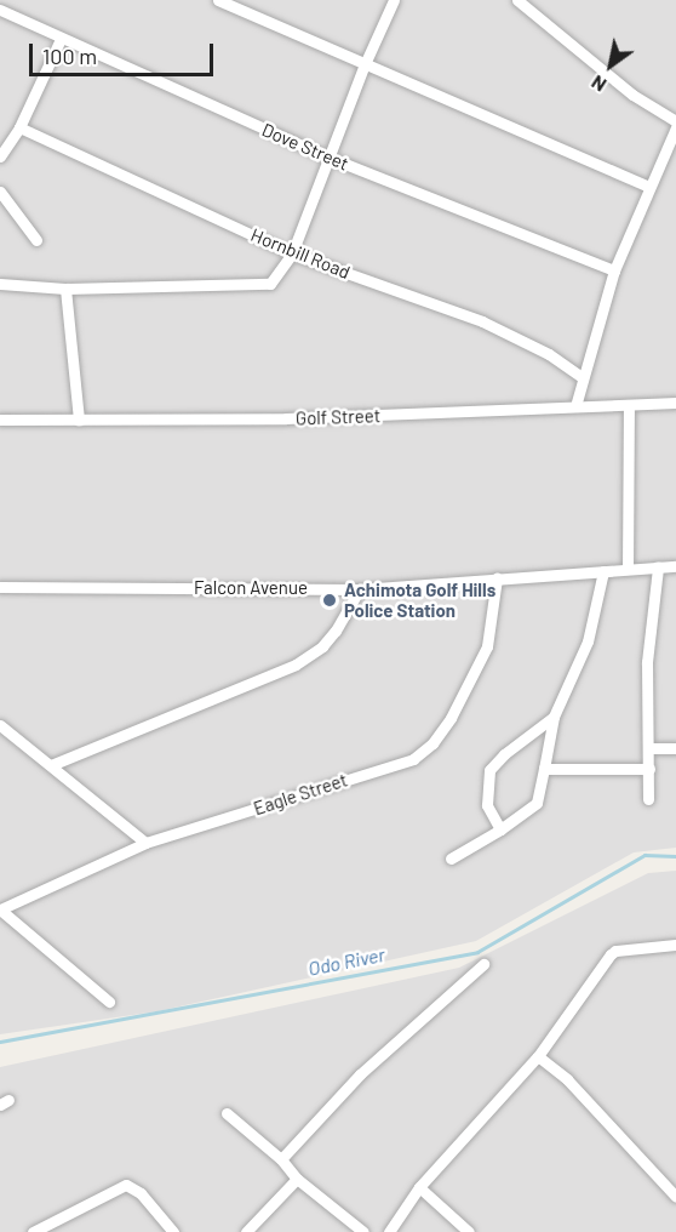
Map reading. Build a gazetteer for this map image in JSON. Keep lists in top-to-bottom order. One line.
{"streets":{"street":["Dove Street","Hornbill Road","Golf Street","Falcon Avenue","Eagle Street"]},"crossings":[["Falcon Avenue","Eagle Street"]],"water":["Odo River"],"places":["Achimota Golf Hills Police Station"],"scale_bar":"100 m","north":"bottom left"}
